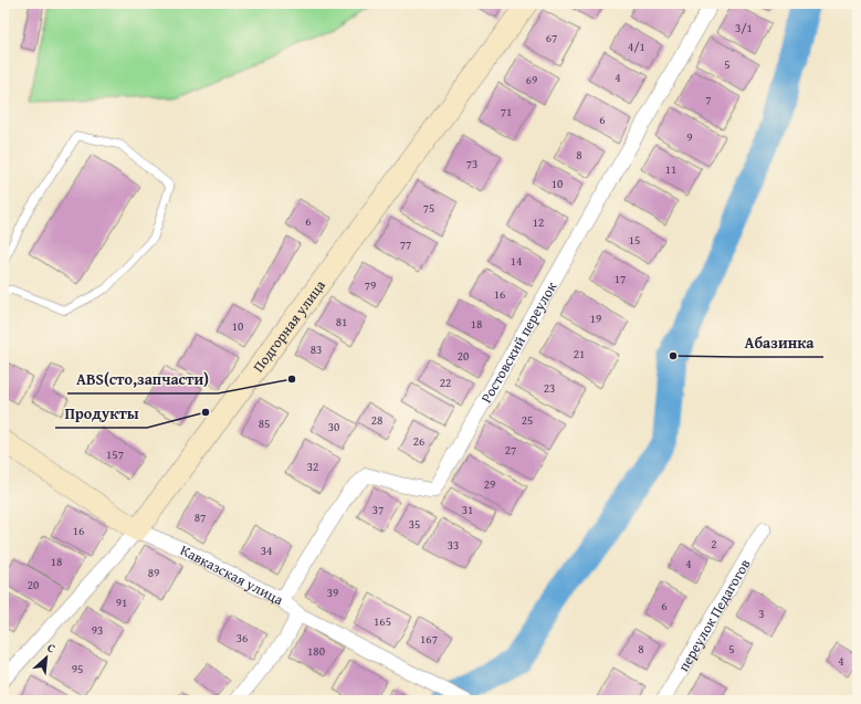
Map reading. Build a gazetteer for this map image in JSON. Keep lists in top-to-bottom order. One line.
{"streets":{"main road":["Подгорная улица","Кавказская улица"],"street":["Ростовский переулок","переулок Педагогов"]},"crossings":[["Подгорная улица","Кавказская улица"],["Ростовский переулок","Кавказская улица"]],"places":["Абазинка","ABS(сто,запчасти)","Продукты"],"house_numbers":["3/1","67","4/1","5","4","69","7","71","6","9","8","73","11","10","75","6","12","15","77","14","17","79","16","19","81","18","10","83","21","20","22","23","28","25","85","30","26","27","157","32","29","37","31","87","35","16","2","33","34","18","4","89","20","39","91","6","3","165","93","36","167","8","5","180","4","95"],"north":"top right"}
